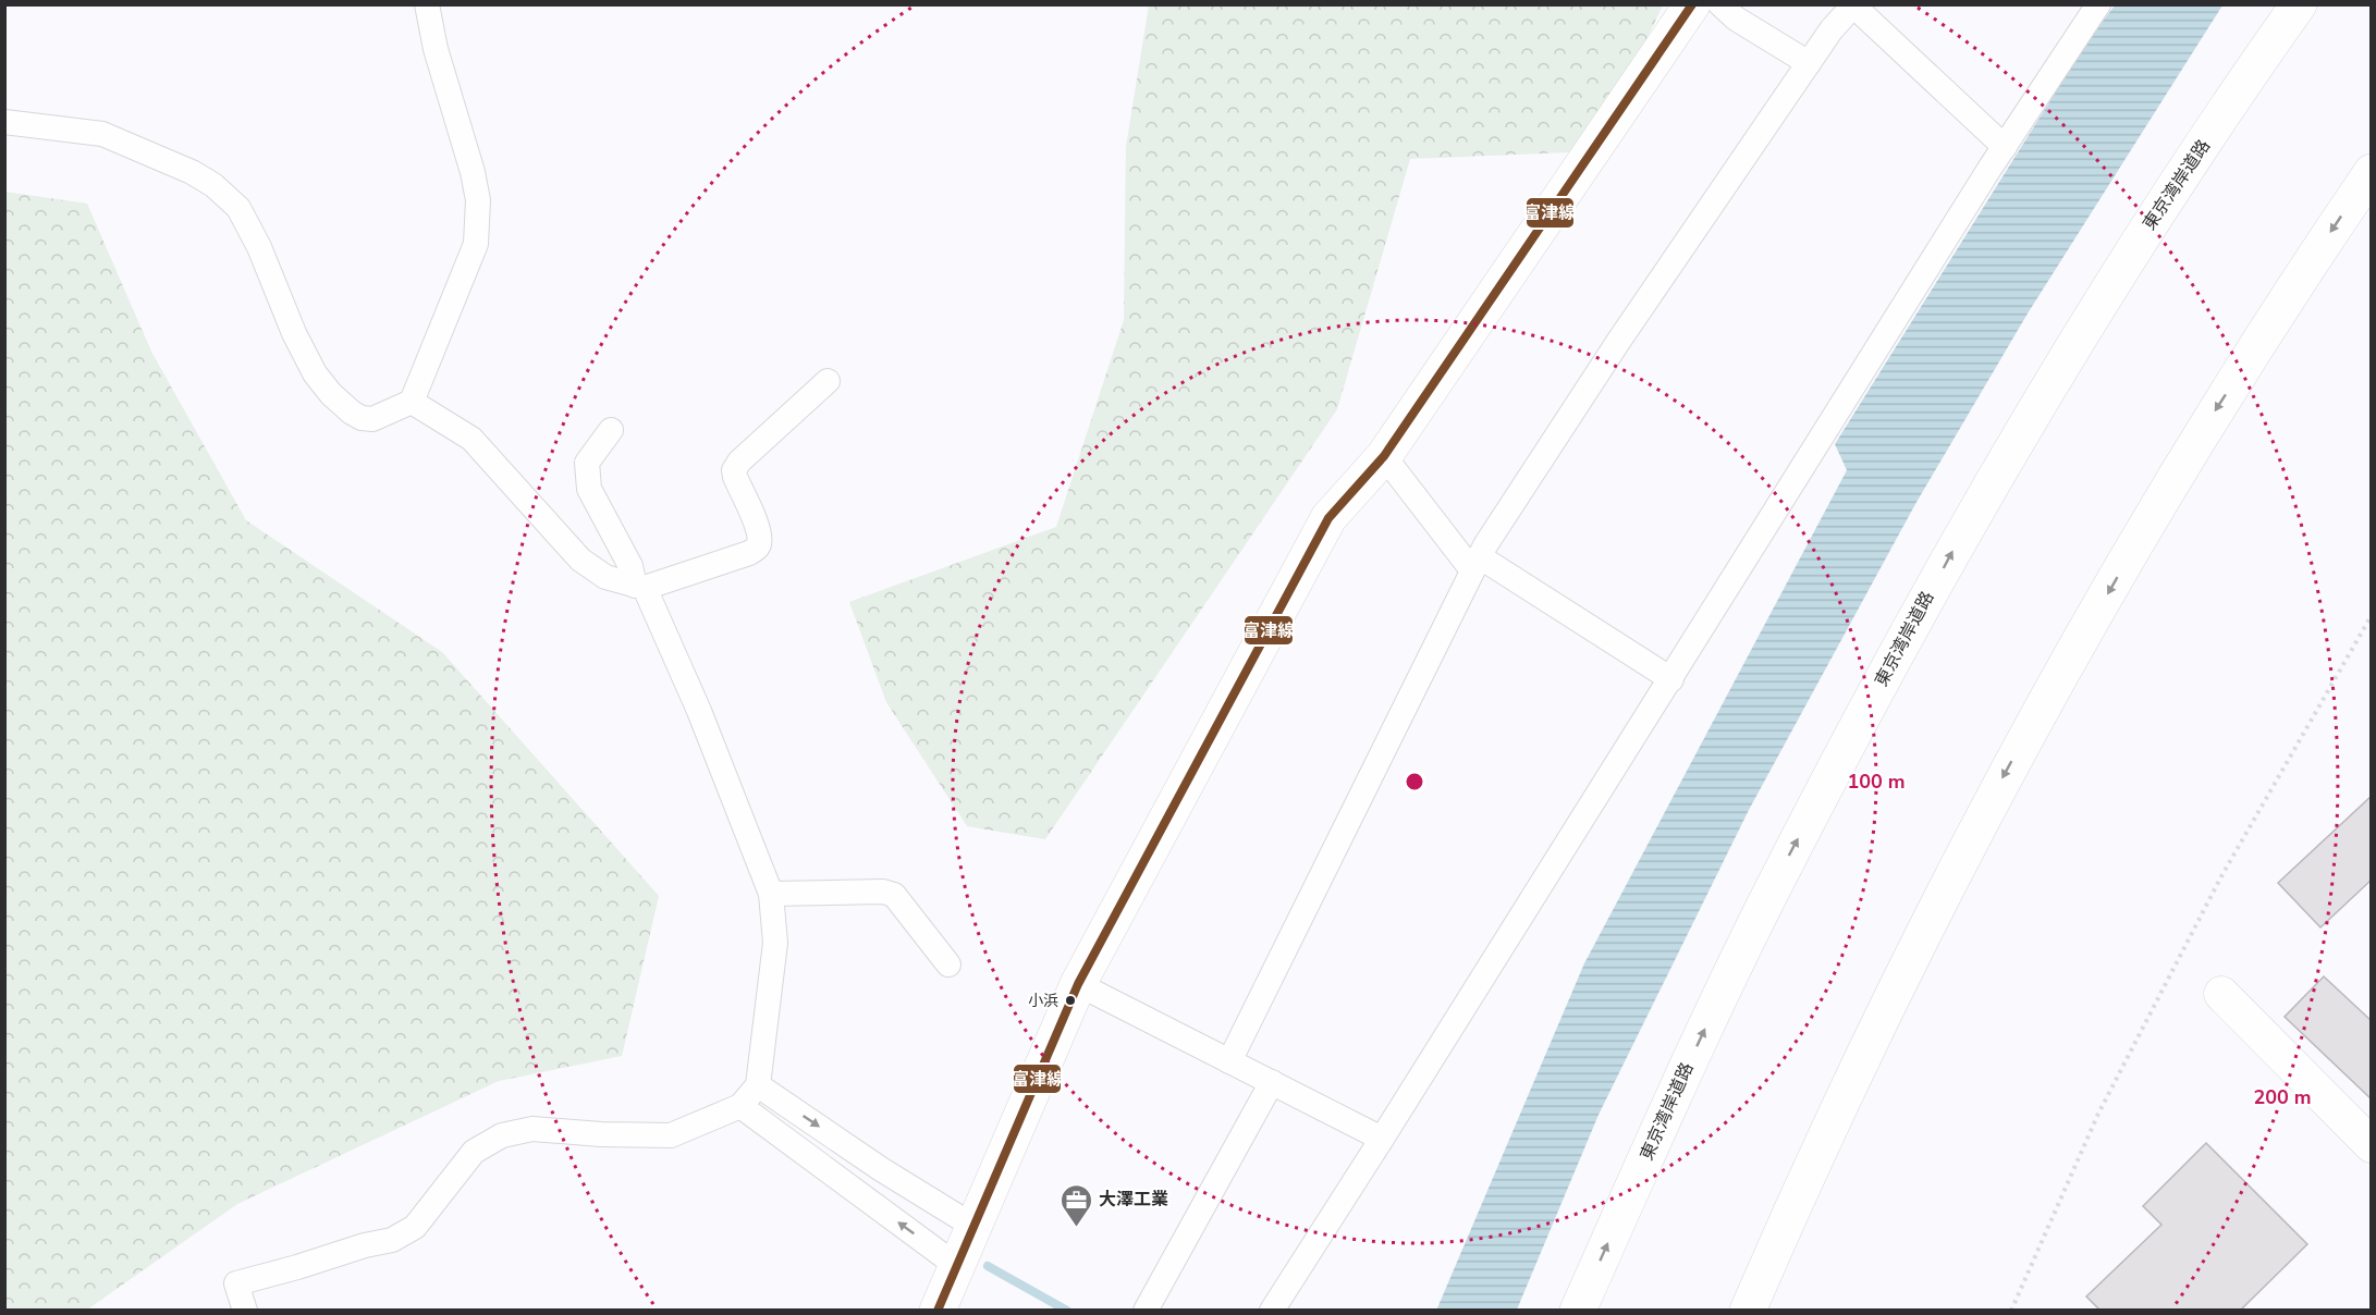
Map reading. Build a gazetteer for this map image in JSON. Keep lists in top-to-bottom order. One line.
{"streets":{"main road":["東京湾岸道路"]},"places":{"other":["小浜"],"office":["大澤工業"]},"lines":["transit line 富津線"],"rings":["100 m","200 m"]}
